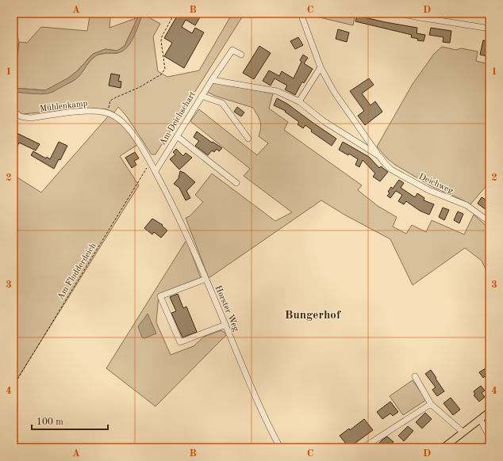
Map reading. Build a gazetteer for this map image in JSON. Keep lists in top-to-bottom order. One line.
{"streets":{"street":["Mühlenkamp","Am Deichschart","Deichweg","Horster Weg"],"path":["Am Fludderdeich"]},"crossings":[["Mühlenkamp","Am Deichschart"],["Mühlenkamp","Am Fludderdeich"],["Mühlenkamp","Horster Weg"],["Am Deichschart","Deichweg"],["Am Deichschart","Horster Weg"]],"districts":["Bungerhof"],"scale_bar":"100 m","grid":{"columns":["A","B","C","D"],"rows":["1","2","3","4"]}}
